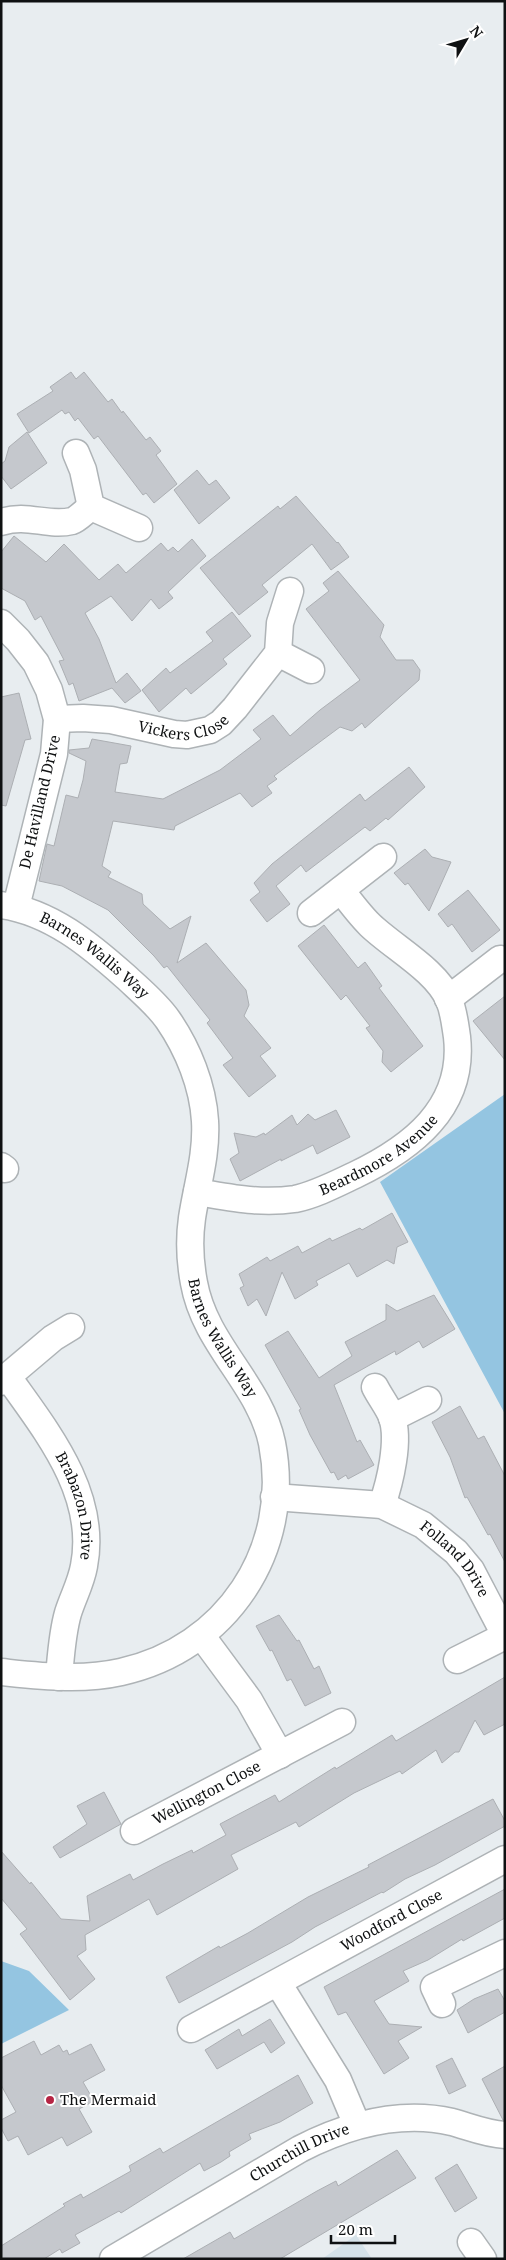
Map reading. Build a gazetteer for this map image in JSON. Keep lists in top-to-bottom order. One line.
{"streets":{"street":["Vickers Close","De Havilland Drive","Barnes Wallis Way","Beardmore Avenue","Brabazon Drive","Folland Drive","Wellington Close","Woodford Close","Churchill Drive"]},"crossings":[["Vickers Close","De Havilland Drive"],["De Havilland Drive","Barnes Wallis Way"],["Barnes Wallis Way","Beardmore Avenue"],["Barnes Wallis Way","Brabazon Drive"],["Barnes Wallis Way","Folland Drive"]],"places":["The Mermaid"],"scale_bar":"20 m","north":"top right"}
